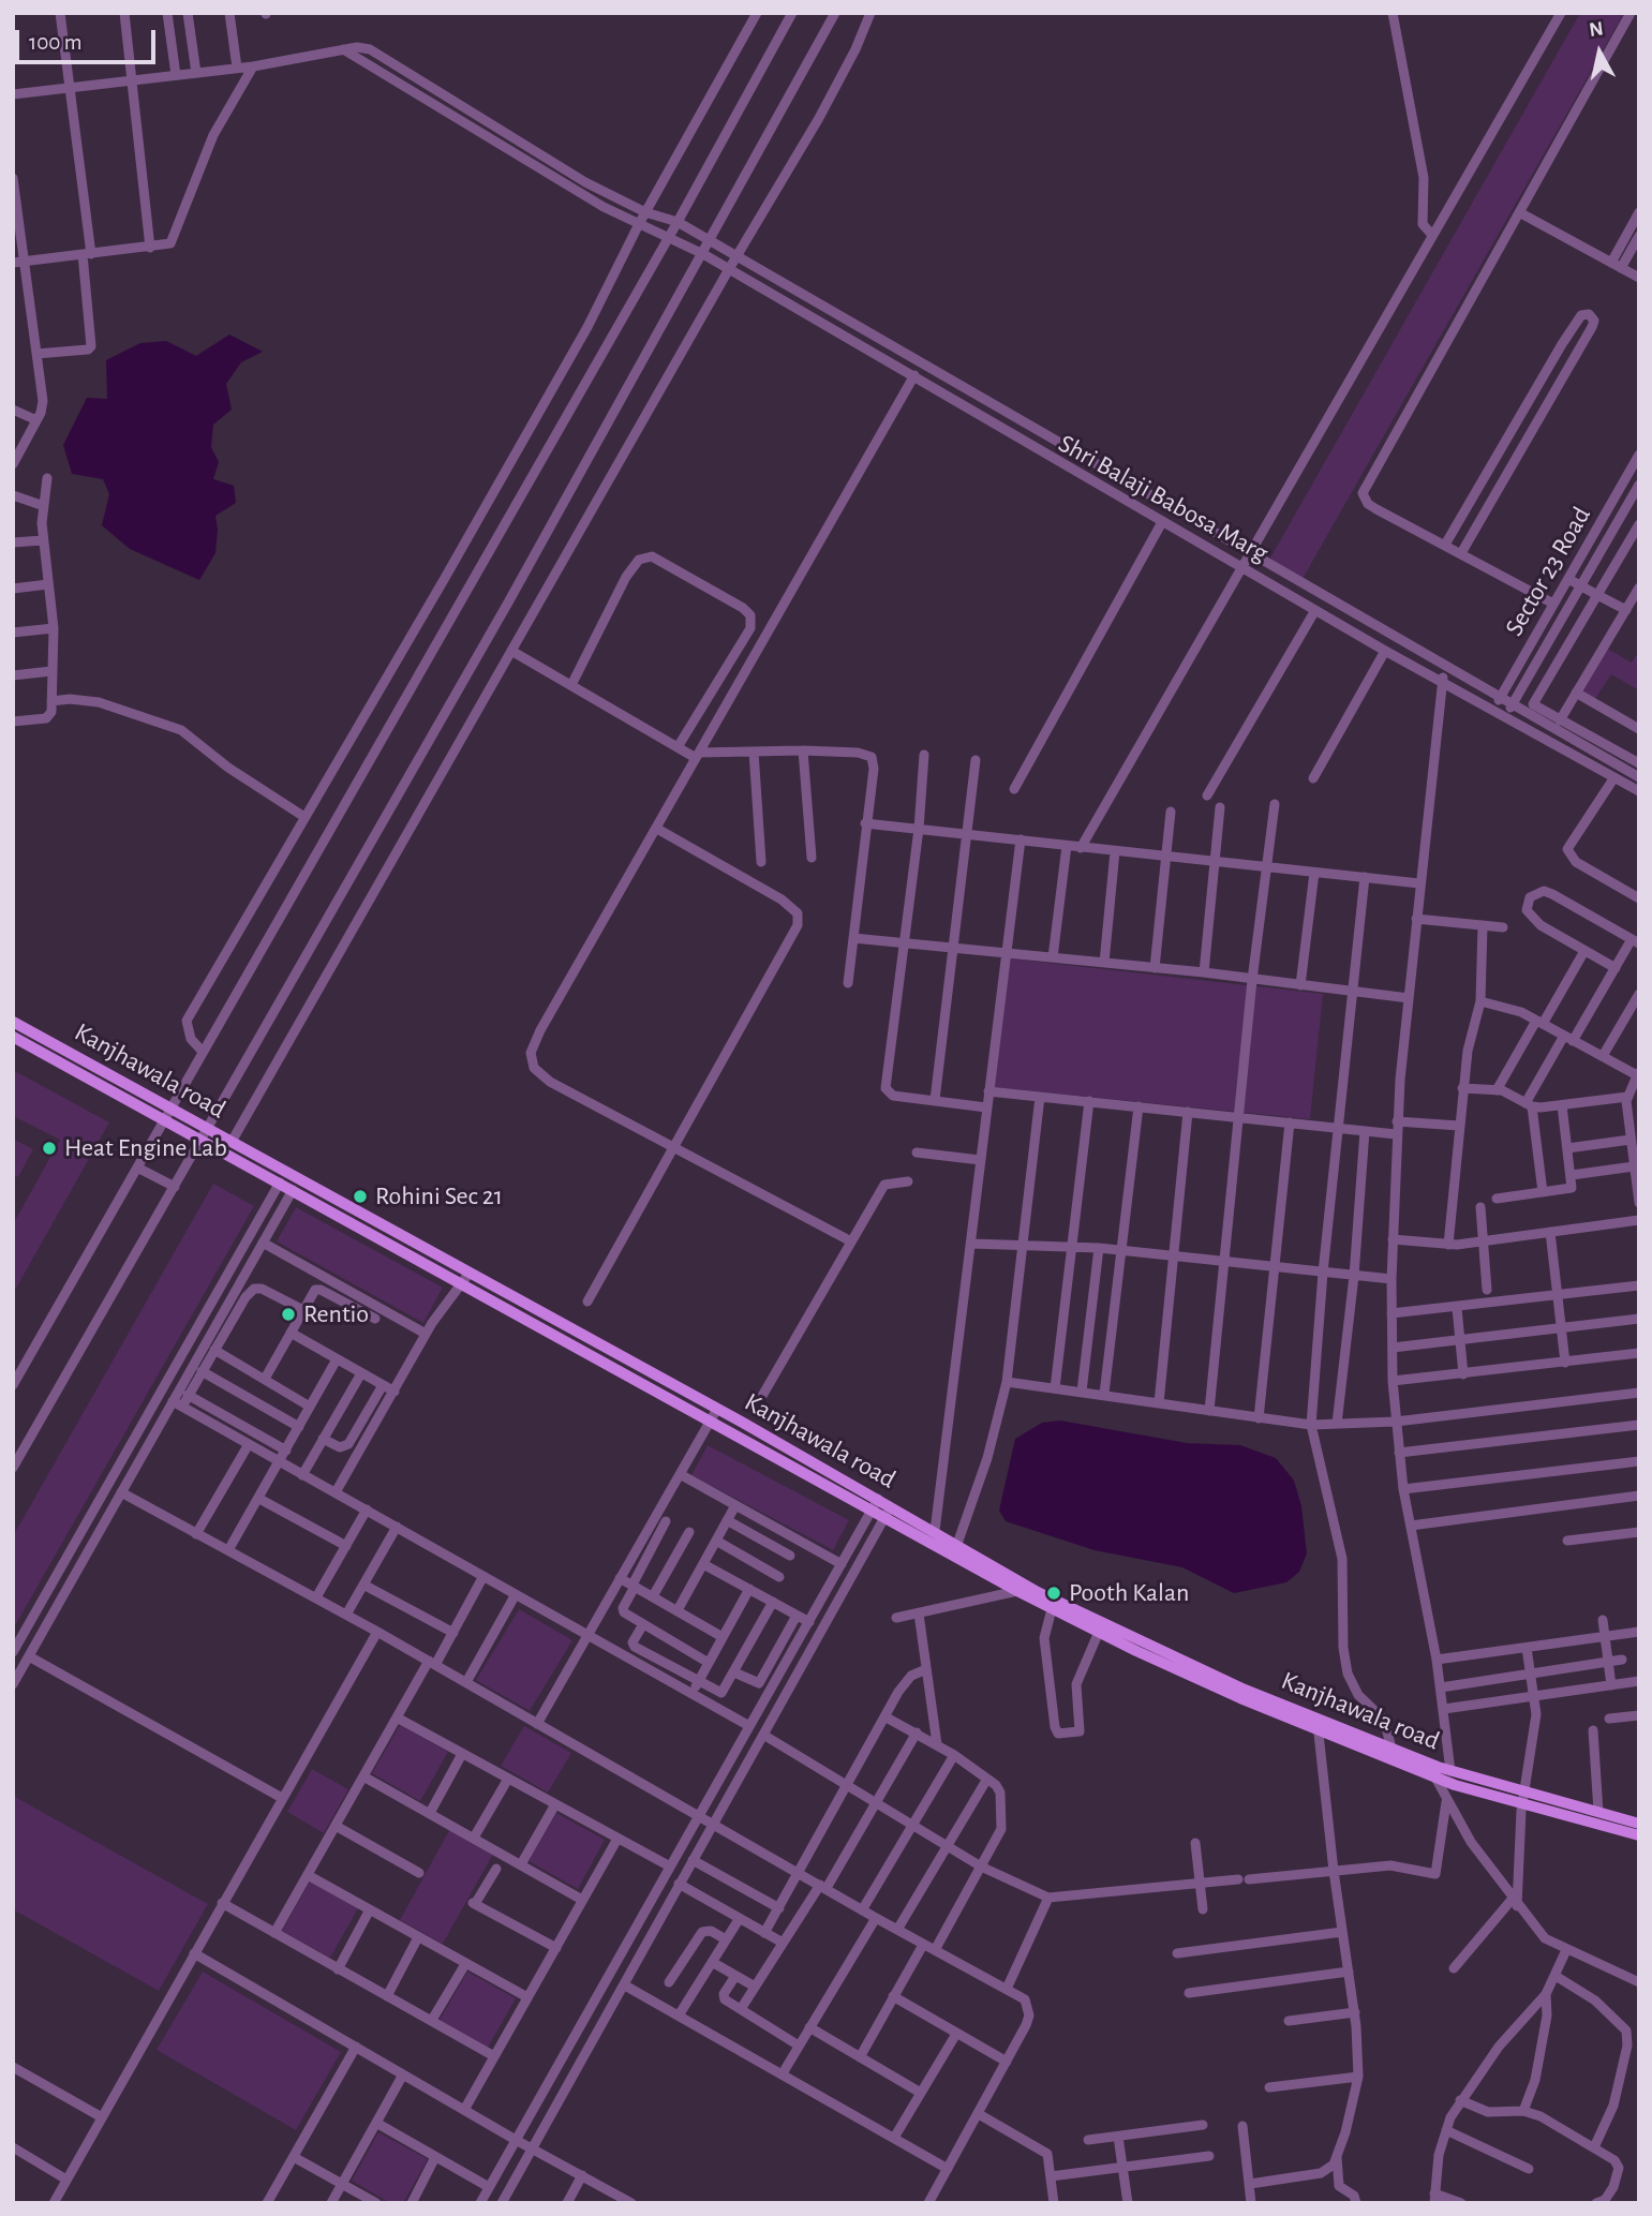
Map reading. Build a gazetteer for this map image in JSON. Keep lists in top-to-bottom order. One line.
{"streets":{"main road":["Kanjhawala road"],"street":["Shri Balaji Babosa Marg","Sector 23 Road"]},"crossings":[["Shri Balaji Babosa Marg","Sector 23 Road"]],"places":["Heat Engine Lab","Rohini Sec 21","Rentio","Pooth Kalan"],"scale_bar":"100 m","north":"top"}
